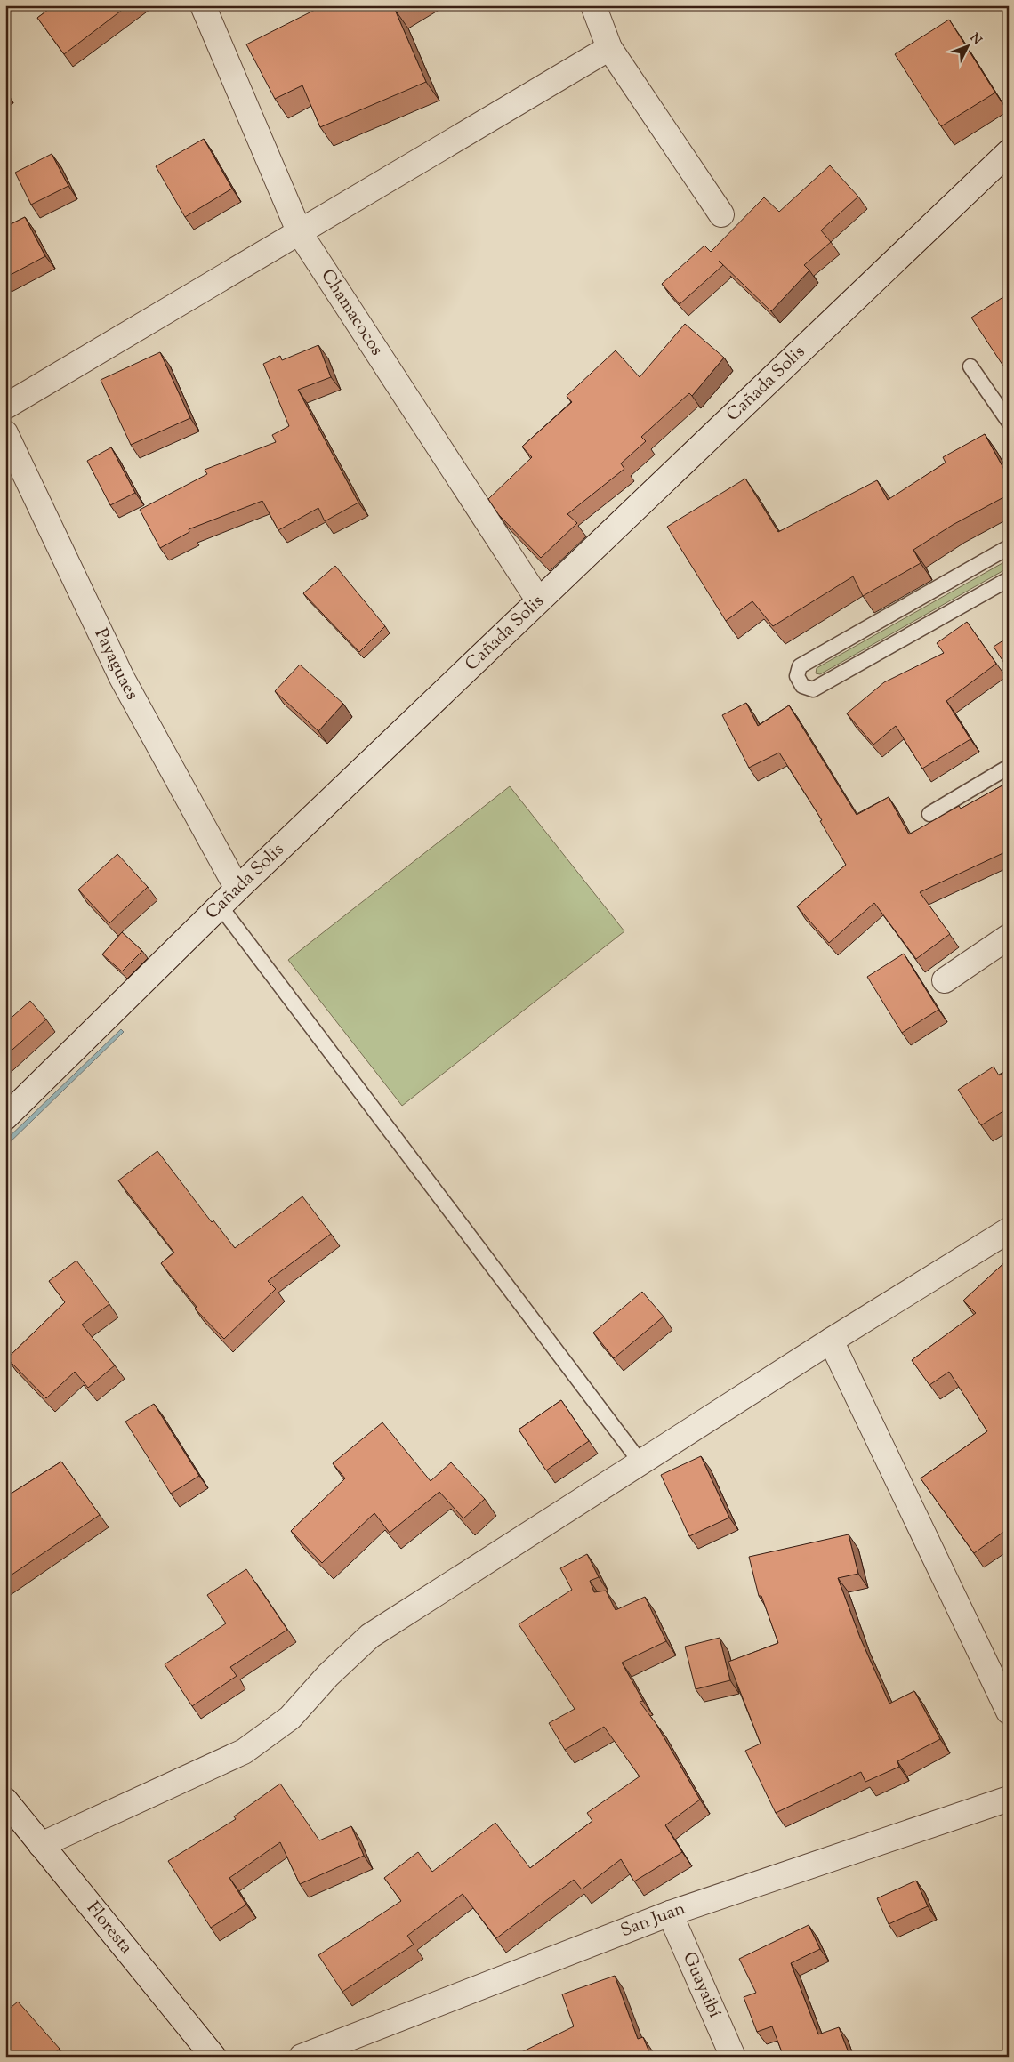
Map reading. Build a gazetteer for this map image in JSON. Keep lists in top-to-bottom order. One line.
{"streets":{"street":["Chamacocos","Cañada Solis","Payaguaes","San Juan","Floresta","Guayaibí"]},"crossings":[["Chamacocos","Cañada Solis"],["Cañada Solis","Payaguaes"],["San Juan","Guayaibí"]],"north":"top right"}
